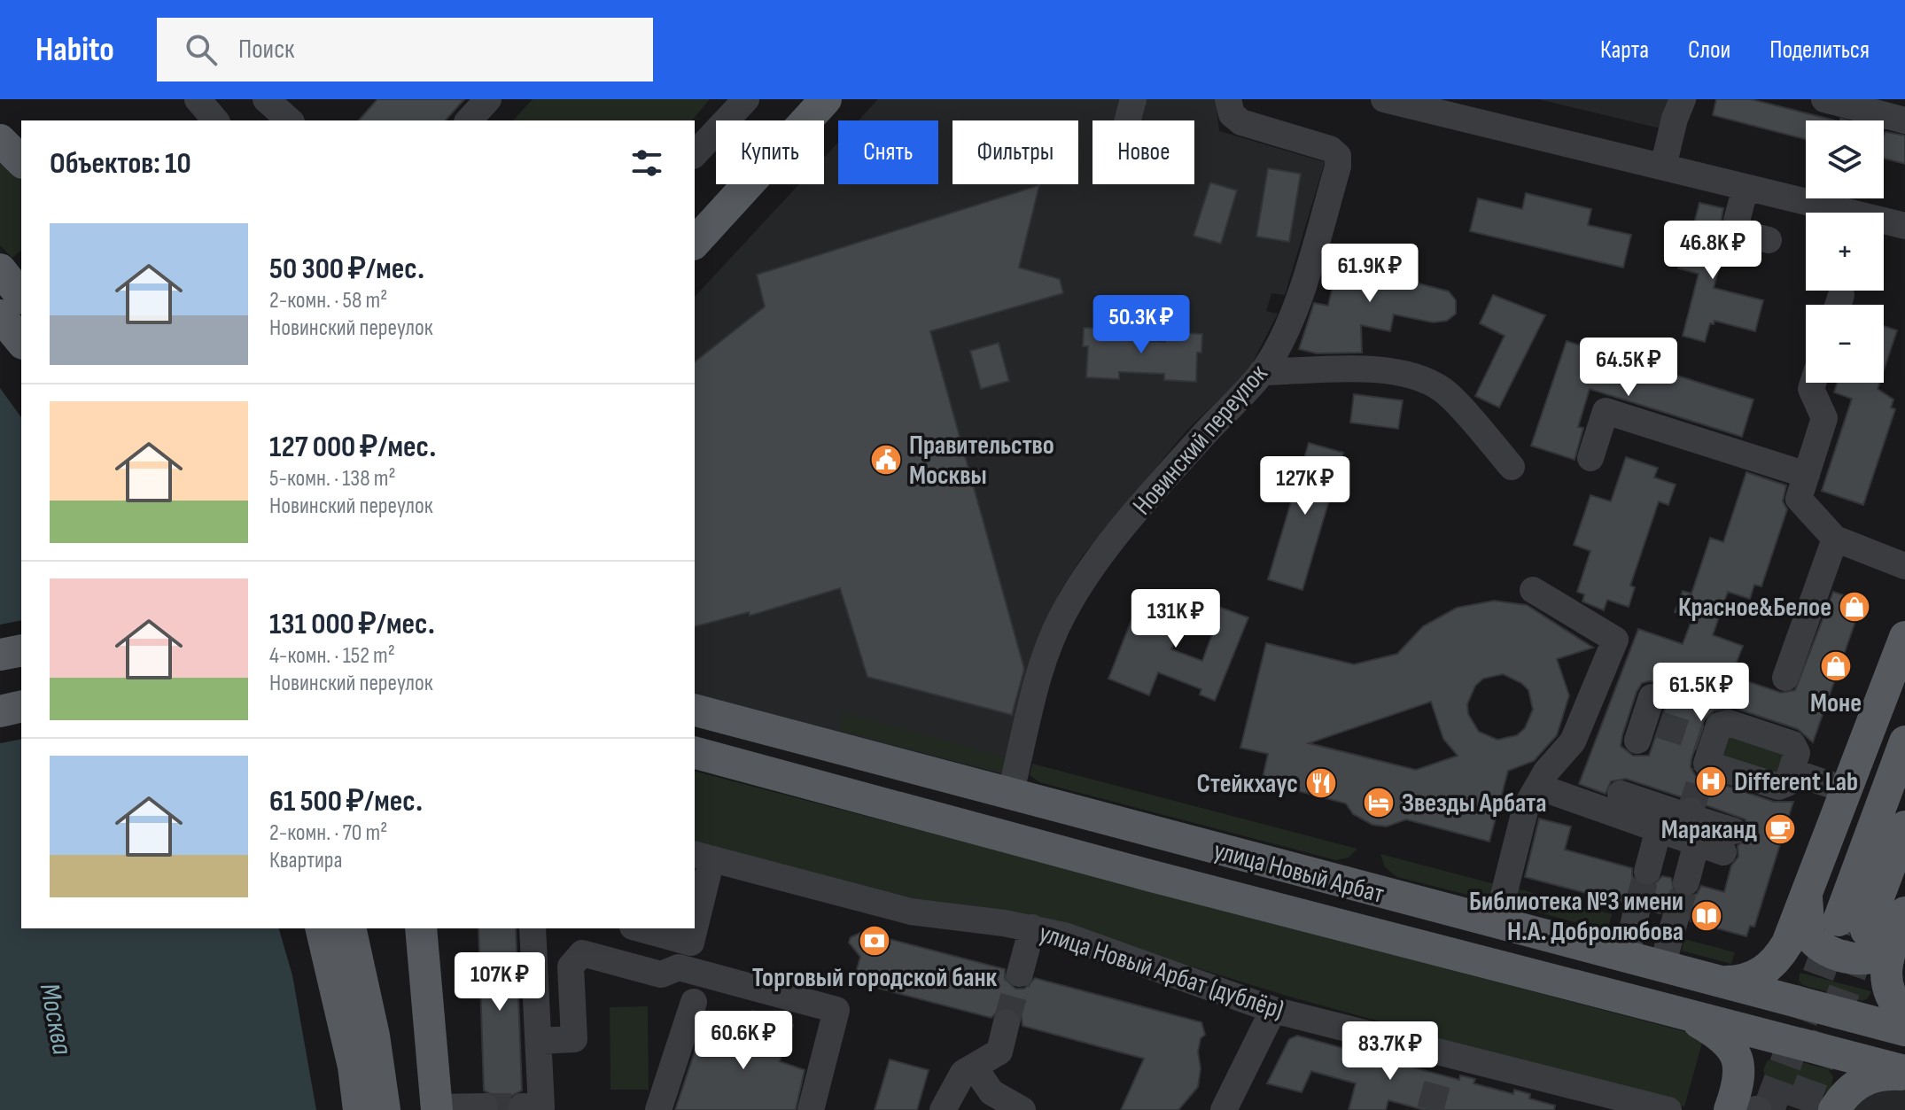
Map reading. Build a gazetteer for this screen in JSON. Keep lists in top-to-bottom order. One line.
{"streets":{"main road":["улица Новый Арбат"],"street":["Новинский переулок","улица Новый Арбат (дублёр)"]},"crossings":[["Новинский переулок","улица Новый Арбат"]],"water":["Москва"],"places":{"public building":["Правительство Москвы"],"shop":["Красное&Белое","Моне"],"hospital":["Different Lab"],"restaurant":["Стейкхаус"],"hotel":["Звезды Арбата"],"cafe":["Мараканд"],"library":["Библиотека №3 имени Н.А. Добролюбова"],"bank":["Торговый городской банк"]},"page":{"header":"Habito","search":"Поиск","nav":["Карта","Слои","Поделиться"],"map_buttons":["+","−"],"chip":["Купить","Снять","Фильтры","Новое"],"heading":"Объектов: 10","list":[{"name":"50 300 ₽/мес.","note":"2-комн. · 58 m² · Новинский переулок"},{"name":"127 000 ₽/мес.","note":"5-комн. · 138 m² · Новинский переулок"},{"name":"131 000 ₽/мес.","note":"4-комн. · 152 m² · Новинский переулок"},{"name":"61 500 ₽/мес.","note":"2-комн. · 70 m² · Квартира"}],"price":["46.8K ₽","61.9K ₽","50.3K ₽","64.5K ₽","127K ₽","131K ₽","61.5K ₽","107K ₽","60.6K ₽","83.7K ₽"]}}
